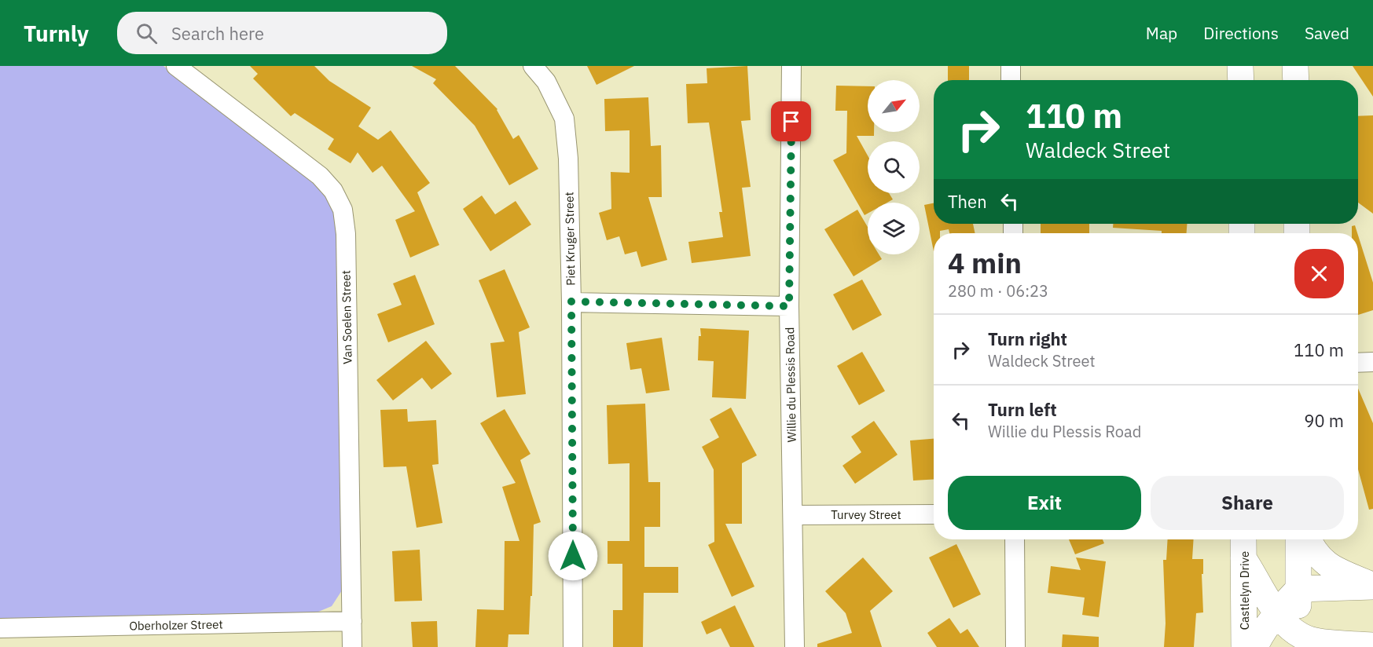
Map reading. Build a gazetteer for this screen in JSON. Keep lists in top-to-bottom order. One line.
{"streets":{"street":["Piet Kruger Street","Van Soelen Street","Willie du Plessis Road","Turvey Street","Castlelyn Drive","Oberholzer Street"]},"crossings":[["Van Soelen Street","Oberholzer Street"],["Willie du Plessis Road","Turvey Street"]],"north":"top right","page":{"header":"Turnly","search":"Search here","nav":["Map","Directions","Saved"],"turn":["110 m","Waldeck Street"],"then":"Then","heading":["4 min","280 m · 06:23"],"list":[{"name":"Turn right","note":"Waldeck Street","value":"110 m"},{"name":"Turn left","note":"Willie du Plessis Road","value":"90 m"}],"buttons":["Exit","Share"]}}
